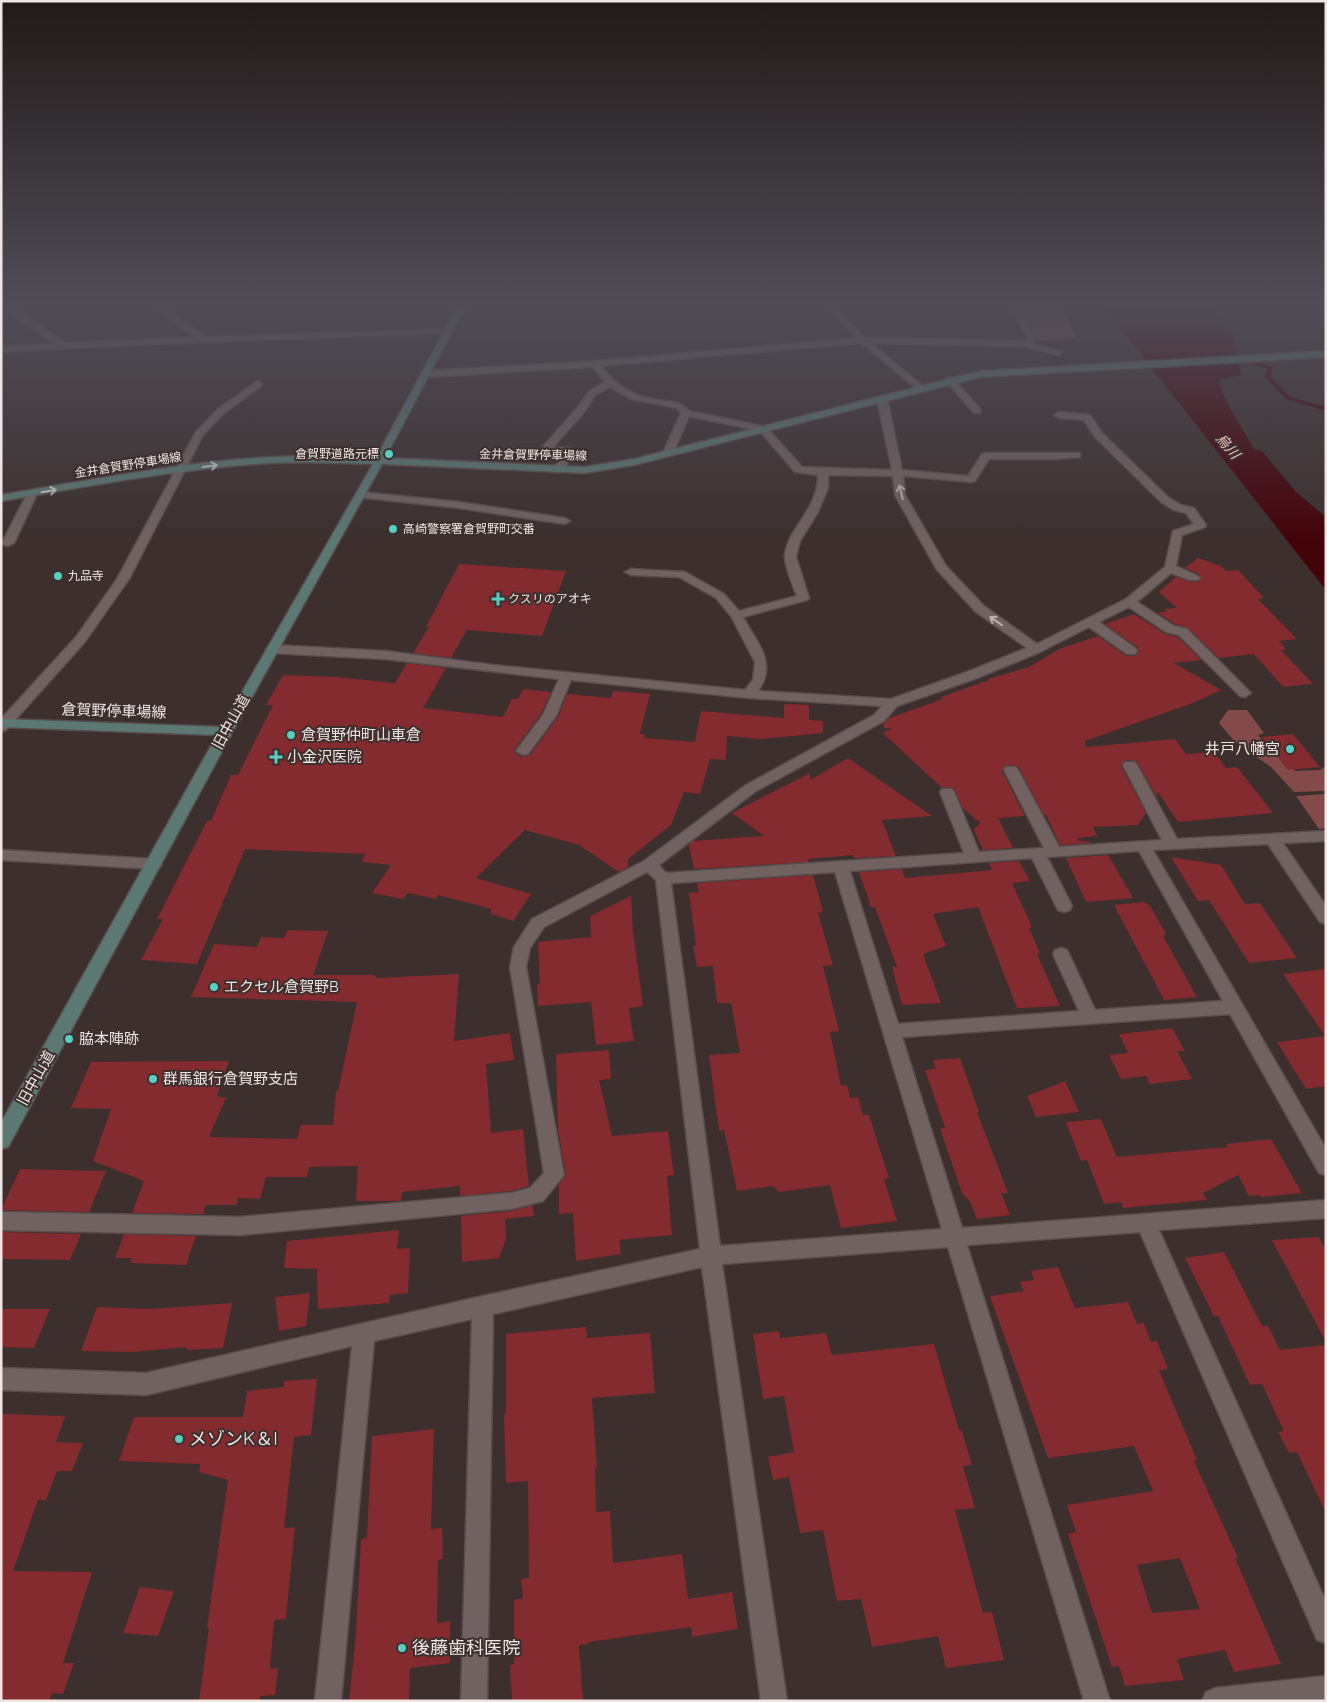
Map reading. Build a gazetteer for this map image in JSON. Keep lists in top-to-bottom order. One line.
{"streets":{"main road":["金井倉賀野停車場線","倉賀野停車場線","旧中山道"]},"crossings":[["金井倉賀野停車場線","旧中山道"],["倉賀野停車場線","旧中山道"]],"one_way":["金井倉賀野停車場線"],"water":["烏川"],"places":{"other":["倉賀野道路元標","高崎警察署倉賀野町交番","九品寺","倉賀野仲町山車倉","井戸八幡宮","エクセル倉賀野B","脇本陣跡","群馬銀行倉賀野支店","メゾンK＆I","後藤歯科医院"],"health":["クスリのアオキ","小金沢医院"]}}
